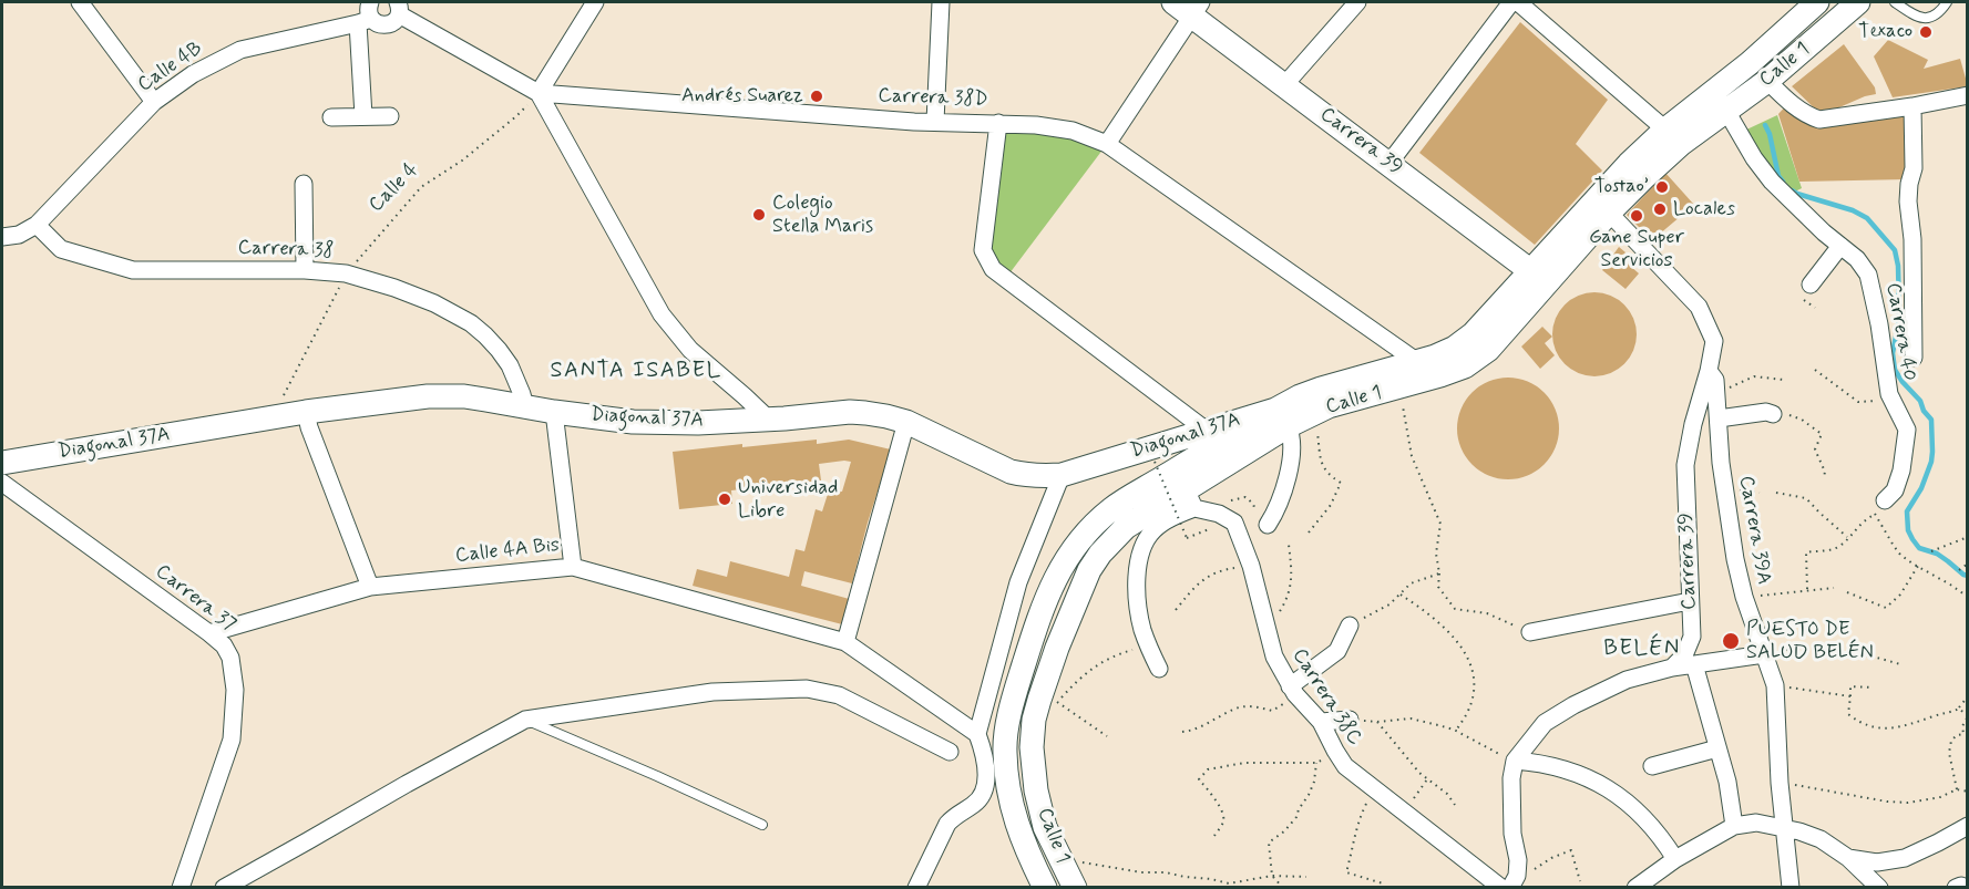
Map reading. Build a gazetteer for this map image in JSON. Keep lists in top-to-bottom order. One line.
{"streets":{"main road":["Calle 1","Carrera 39","Diagonal 37A"],"street":["Calle 4B","Carrera 38D","Carrera 38","Carrera 40","Carrera 39A","Calle 4A Bis","Carrera 37","Carrera 38C"],"path":["Calle 4"]},"crossings":[["Calle 1","Carrera 38D"],["Calle 1","Carrera 39"],["Calle 1","Carrera 40"],["Calle 1","Diagonal 37A"],["Calle 1","Carrera 39A"],["Calle 4B","Carrera 38D"],["Calle 4B","Carrera 38"],["Carrera 38D","Calle 4"],["Carrera 39","Carrera 39A"],["Calle 4","Carrera 38"],["Carrera 38","Diagonal 37A"],["Calle 4A Bis","Carrera 37"]],"districts":["SANTA ISABEL","BELÉN"],"places":["Texaco","Andrés Suarez","Tostao’","Locales","Colegio Stella Maris","Gane Super Servicios","Universidad Libre","PUESTO DE SALUD BELÉN"]}
